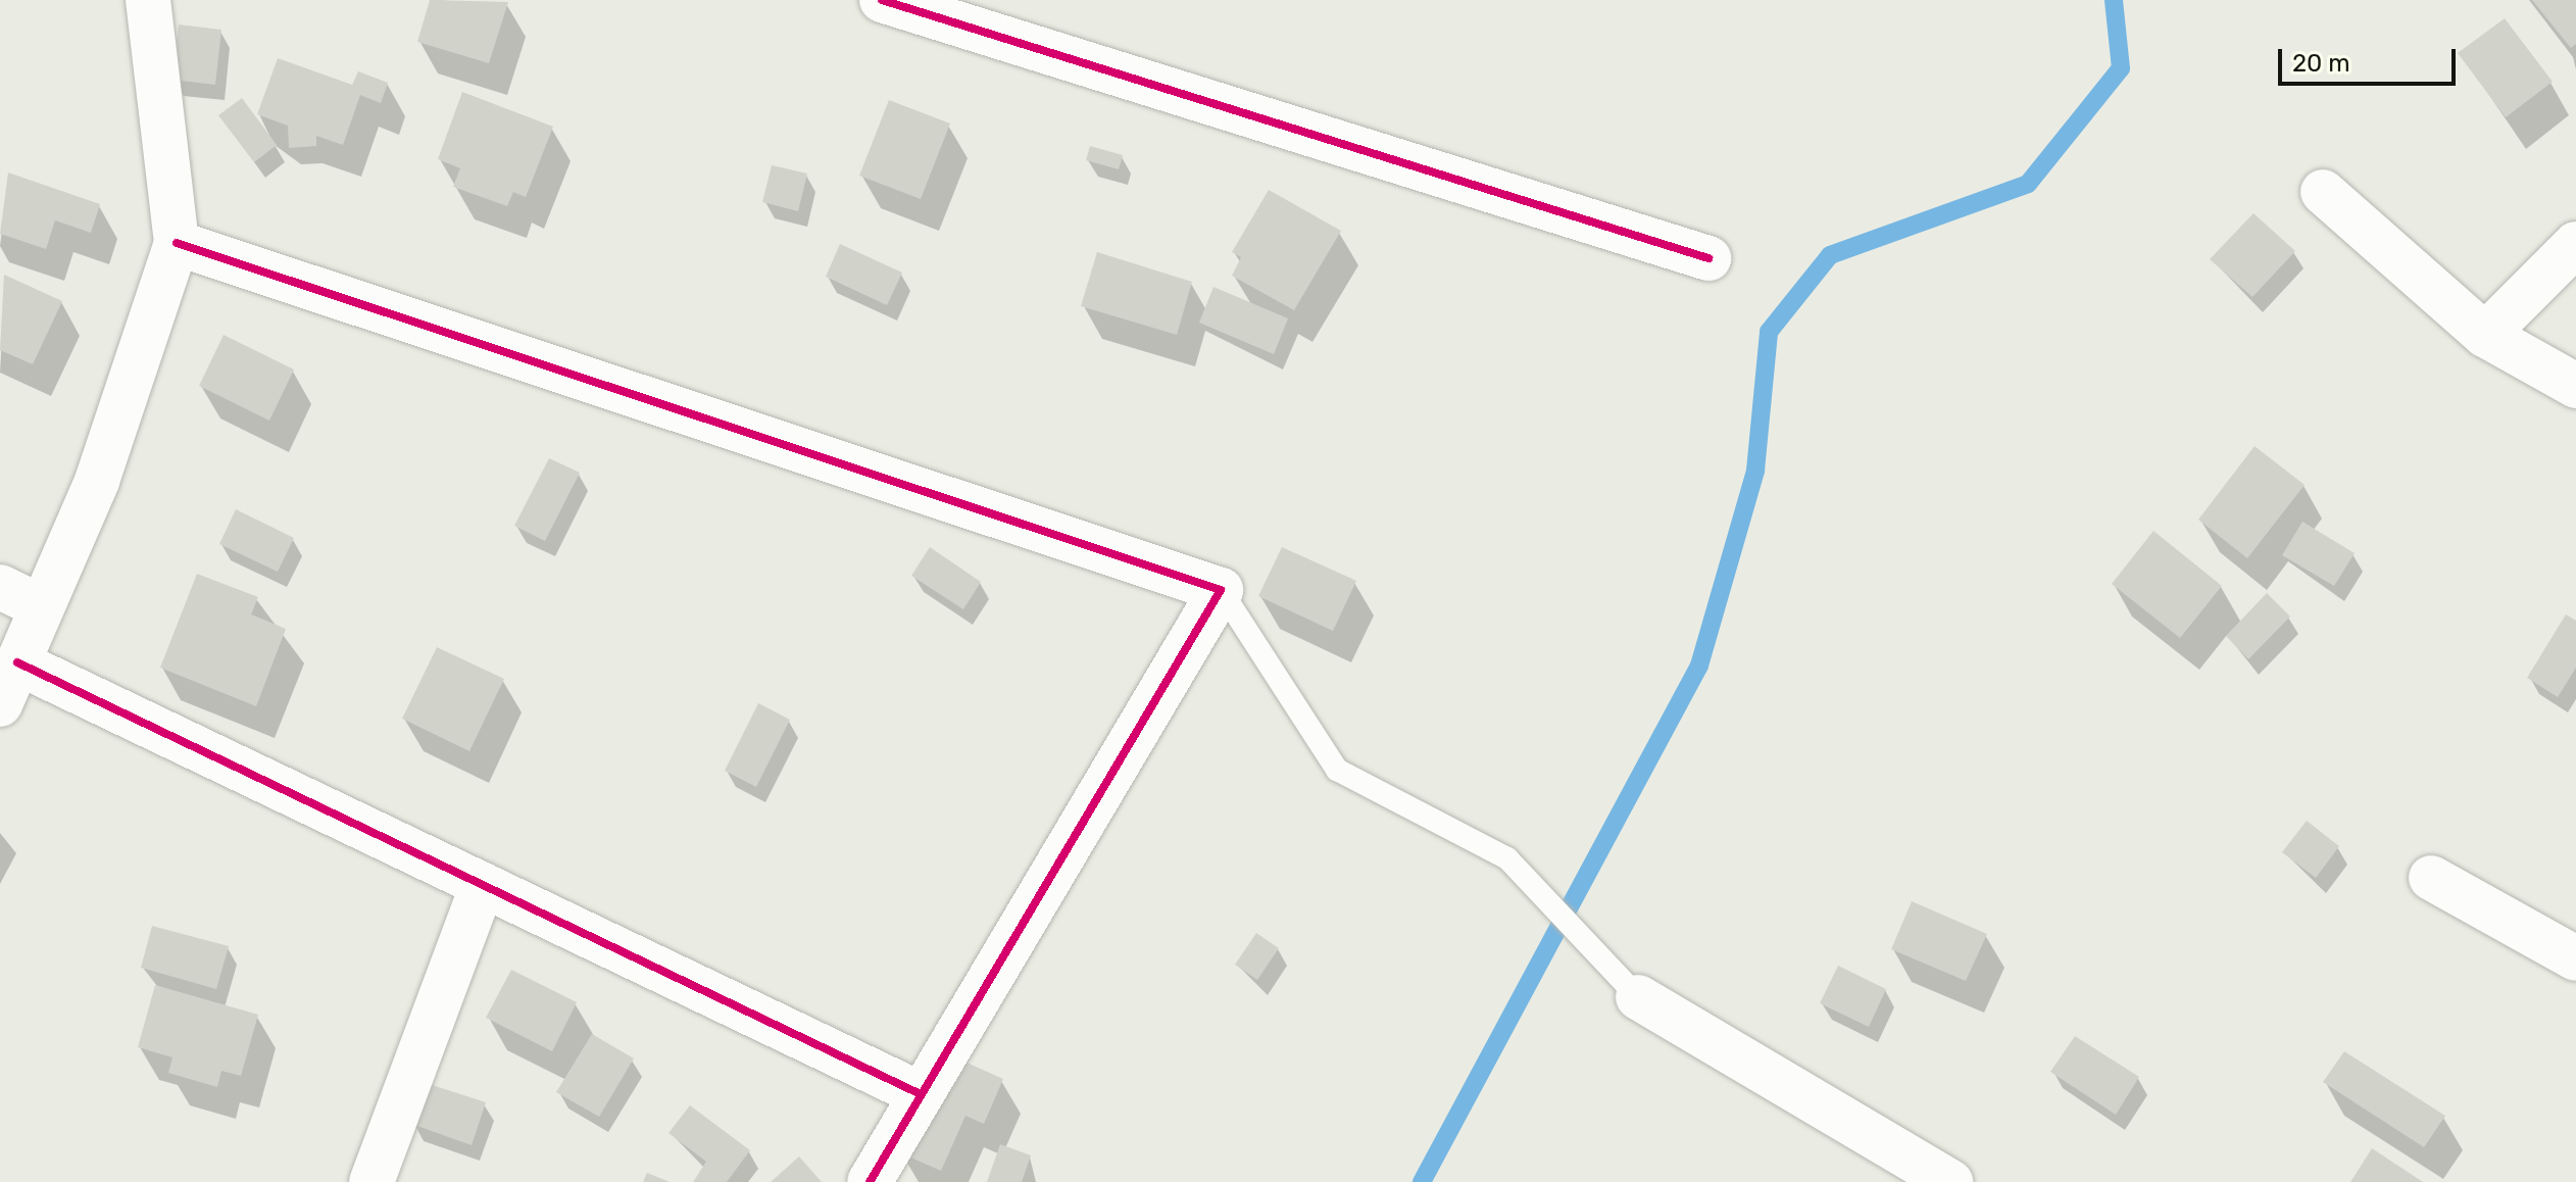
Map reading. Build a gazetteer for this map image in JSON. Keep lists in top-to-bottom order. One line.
{"scale_bar":"20 m"}
